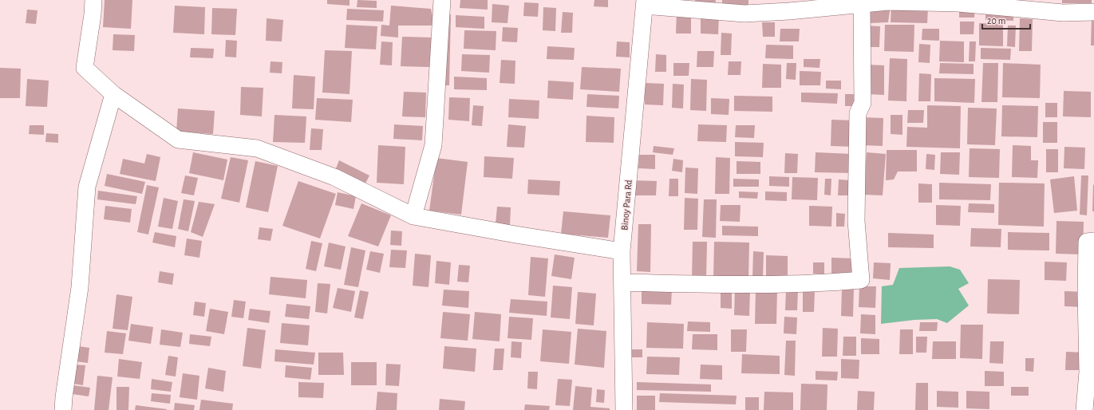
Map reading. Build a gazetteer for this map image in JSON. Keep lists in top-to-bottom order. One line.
{"streets":{"street":["Binoy Para Rd"]},"scale_bar":"20 m"}
